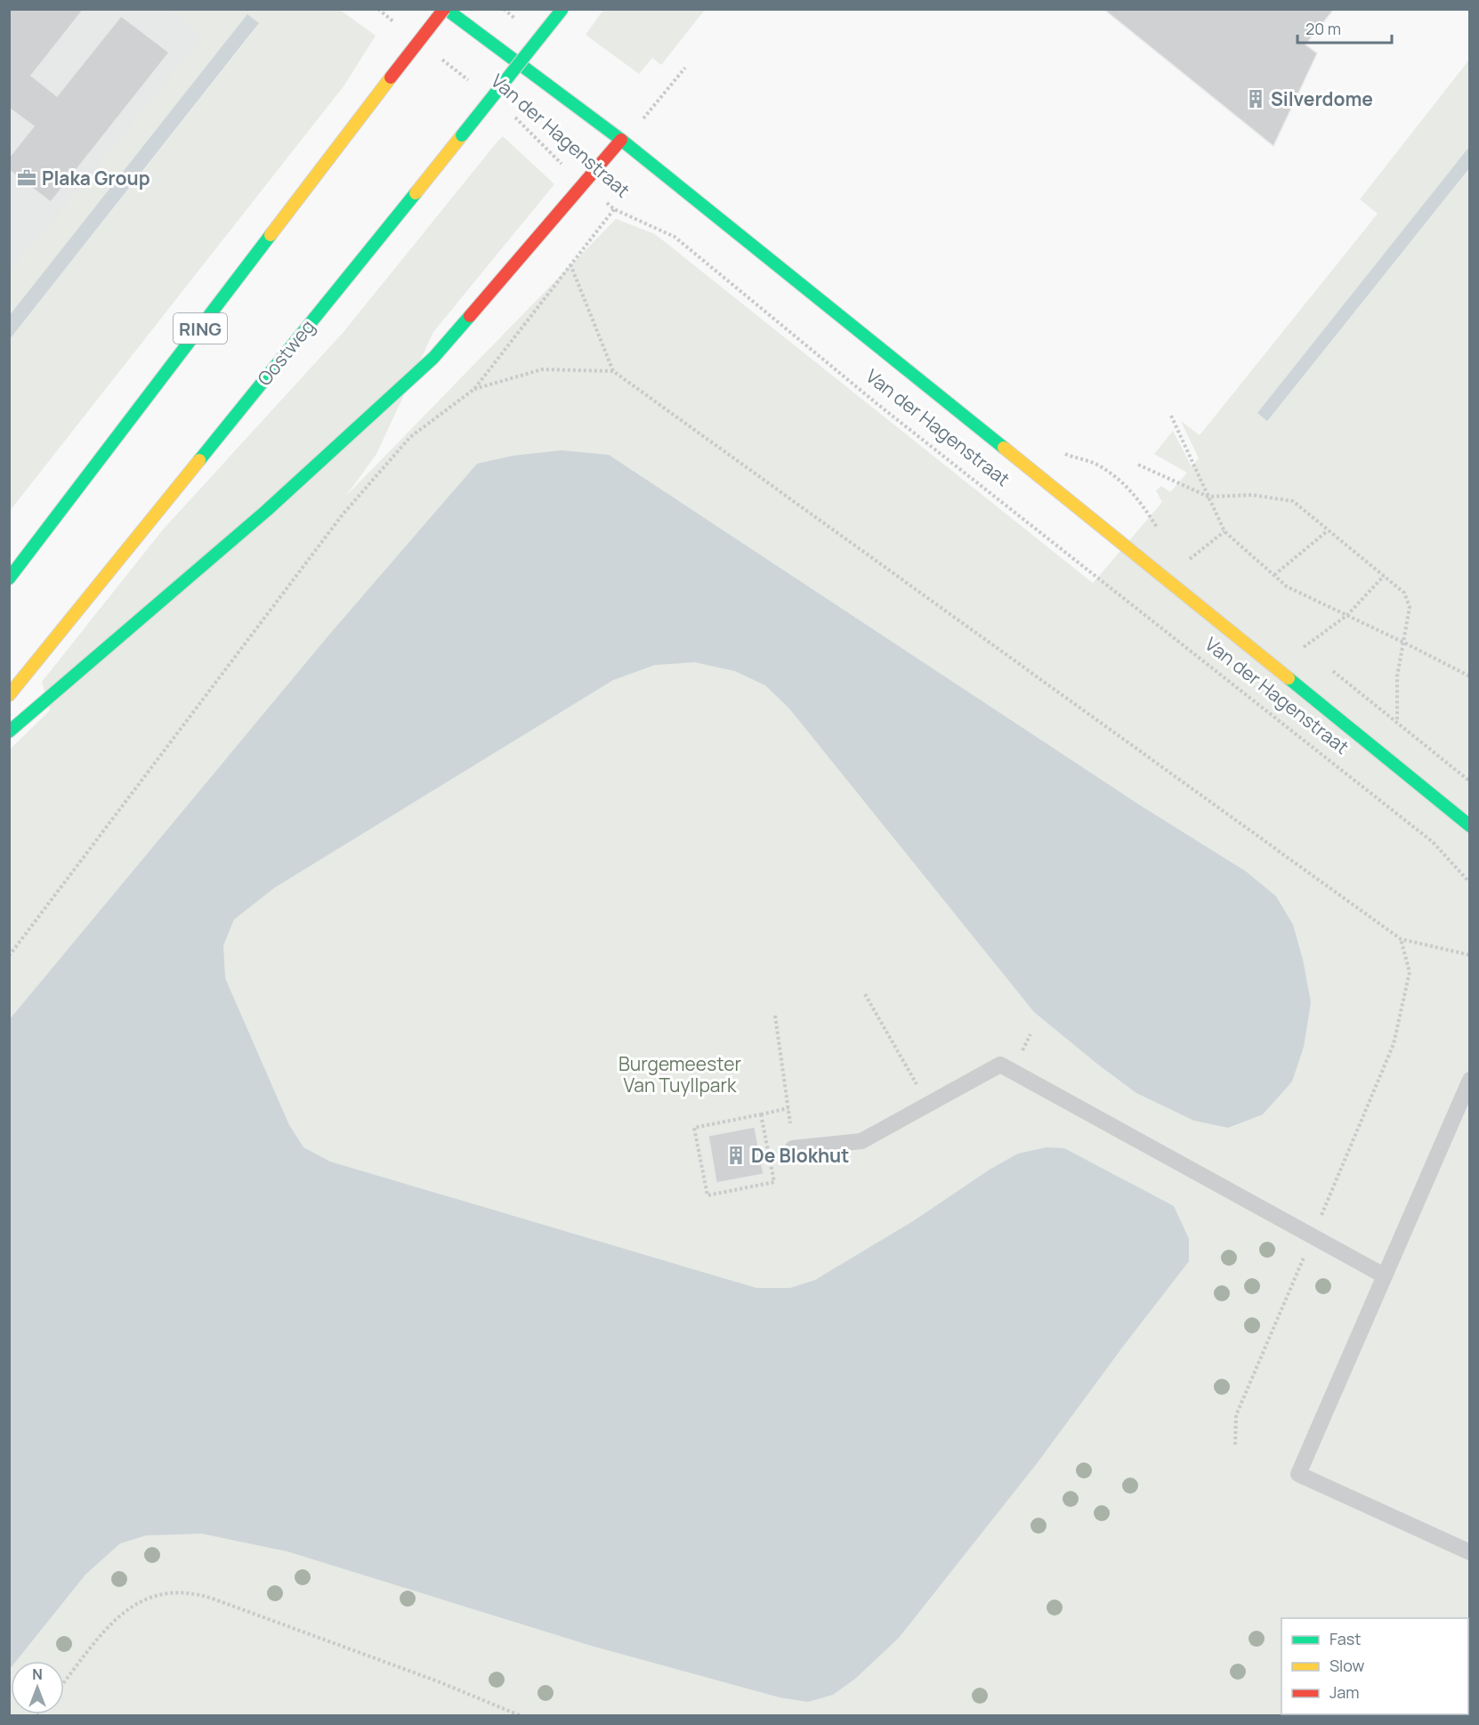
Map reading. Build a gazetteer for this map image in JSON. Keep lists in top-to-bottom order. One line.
{"streets":{"main road":["Van der Hagenstraat","RING","Oostweg"]},"crossings":[["Van der Hagenstraat","RING"]],"parks":["Burgemeester Van Tuyllpark"],"places":{"building":["Silverdome","De Blokhut"],"office":["Plaka Group"]},"legend":["Fast","Slow","Jam"],"scale_bar":"20 m","north":"top"}
